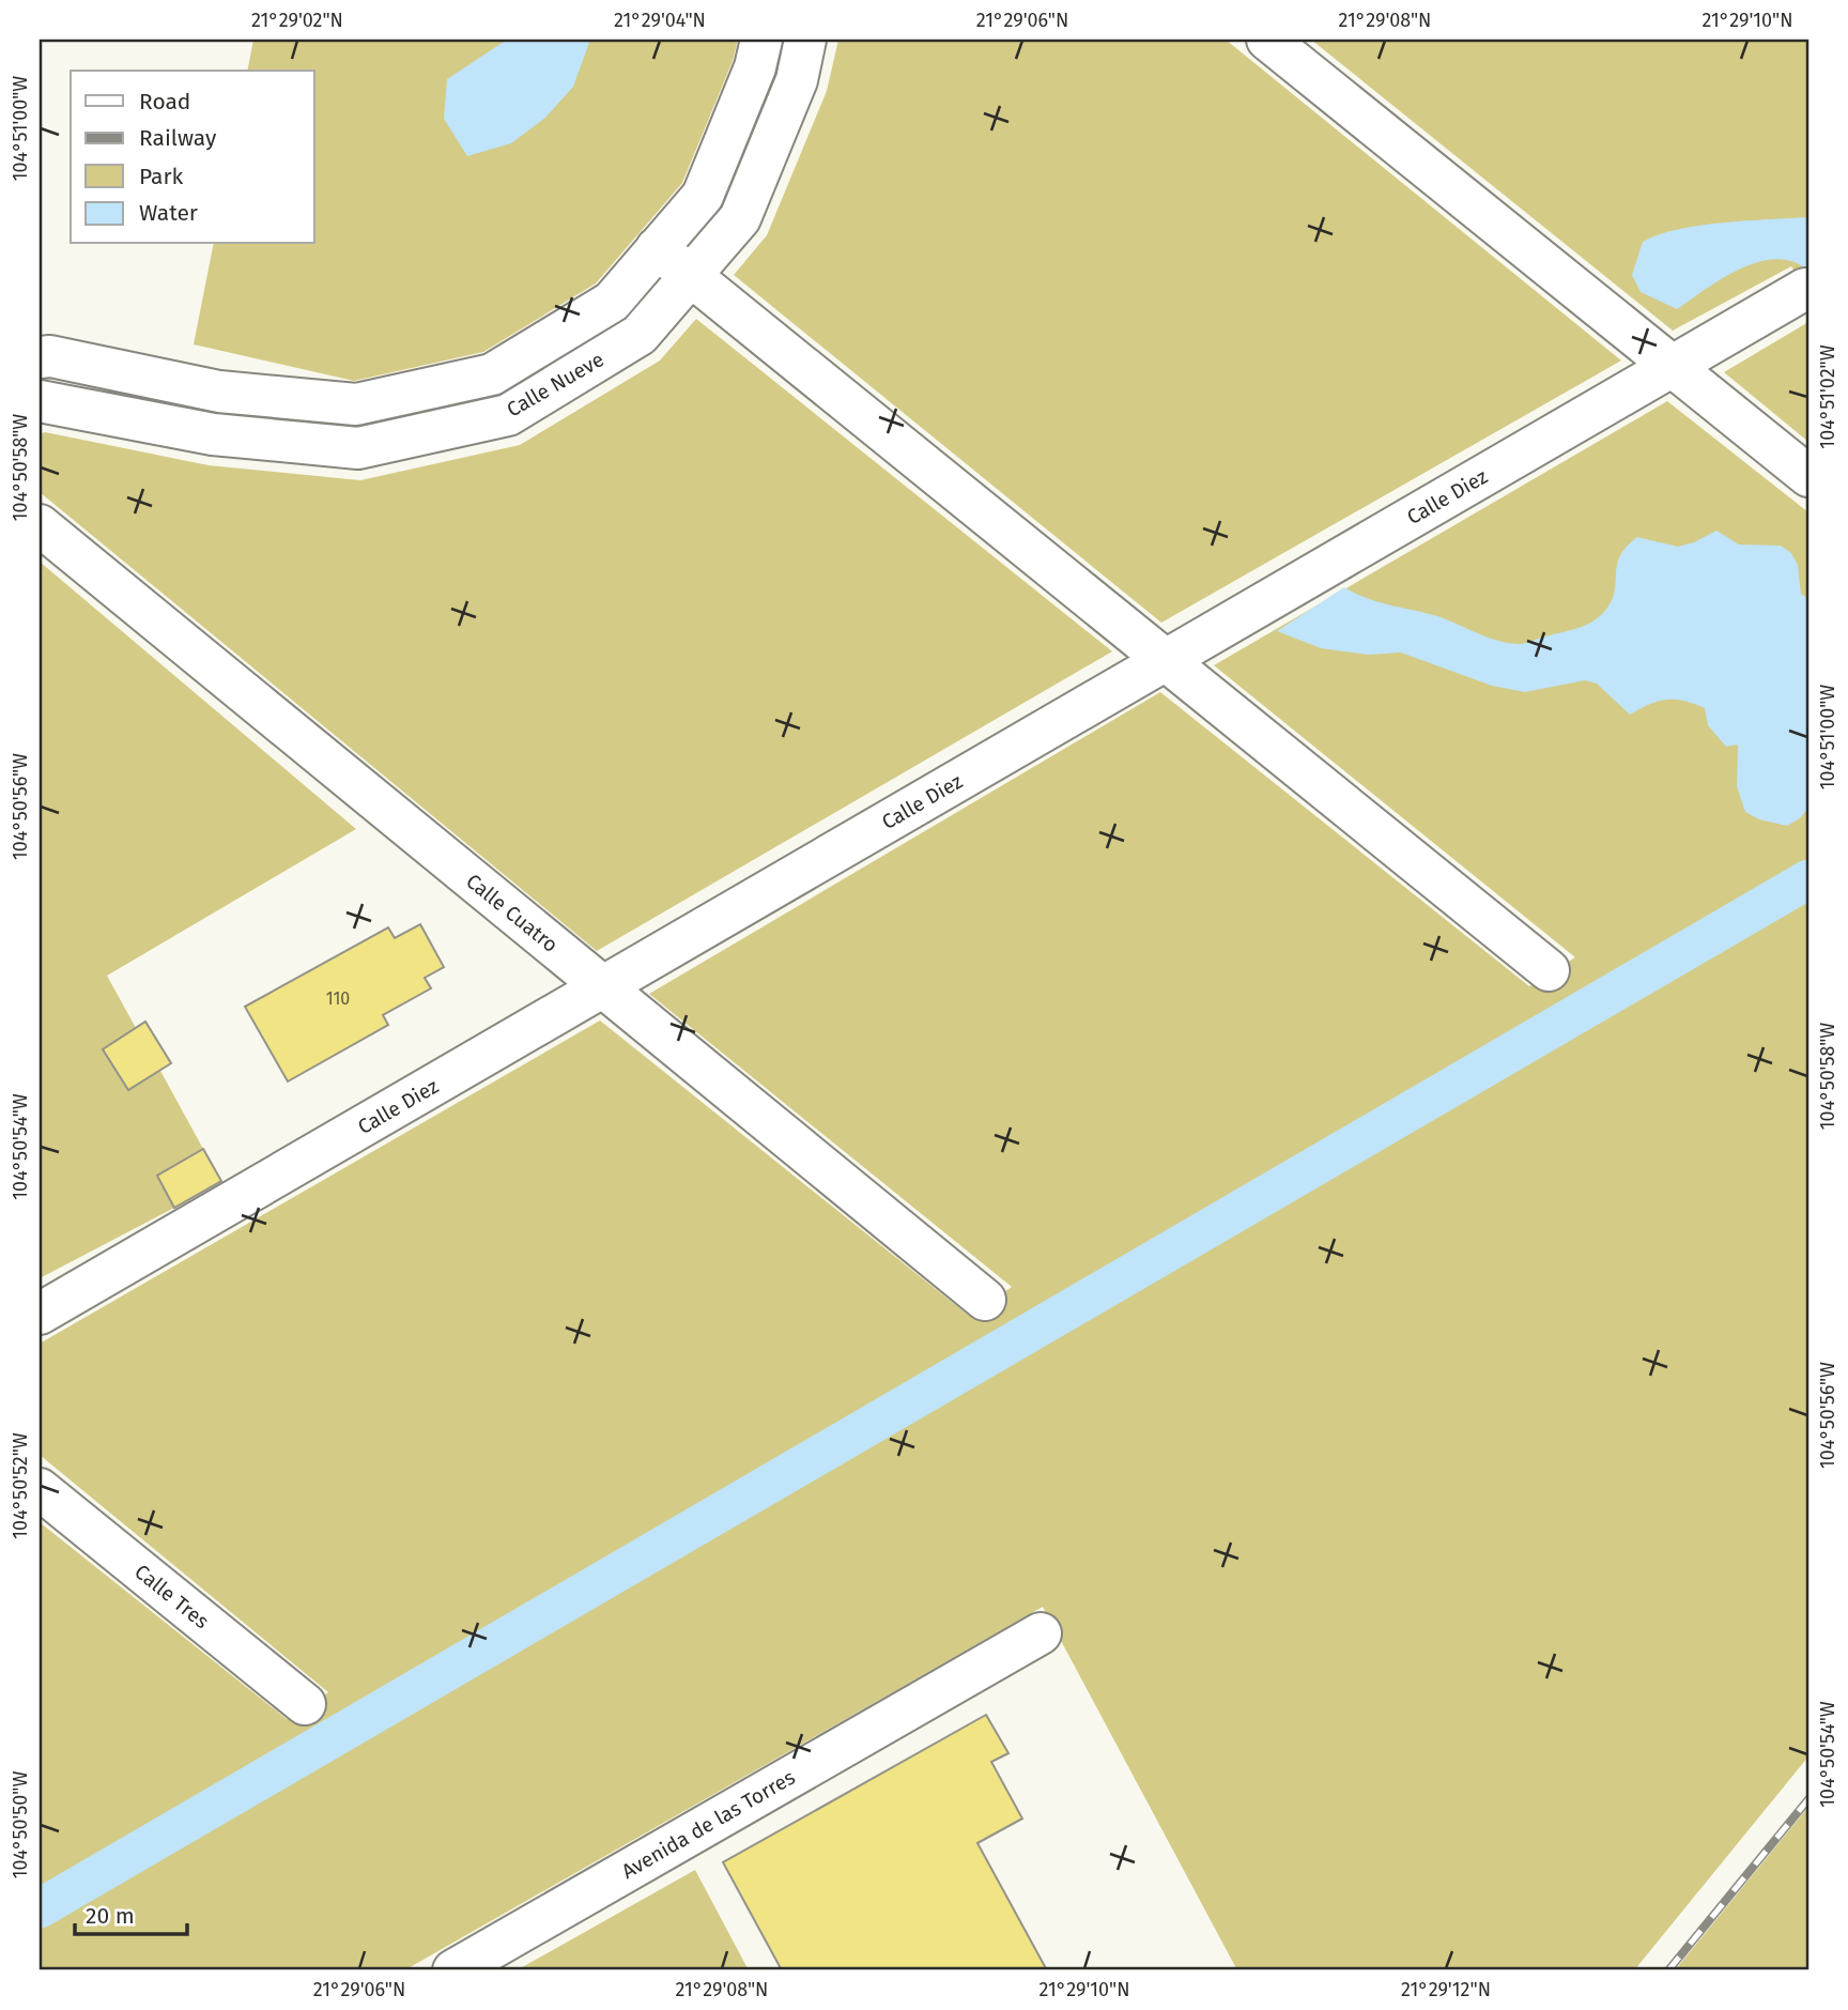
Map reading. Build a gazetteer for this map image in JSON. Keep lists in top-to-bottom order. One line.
{"streets":{"street":["Calle Nueve","Calle Diez","Calle Cuatro","Calle Tres","Avenida de las Torres"]},"crossings":[["Calle Diez","Calle Cuatro"]],"house_numbers":["110"],"legend":["Road","Railway","Park","Water"],"scale_bar":"20 m","coordinates":["21°29'02\"N","21°29'04\"N","21°29'06\"N","21°29'08\"N","21°29'10\"N","104°51'00\"W","104°51'02\"W","104°50'58\"W","104°50'56\"W","104°50'54\"W","104°50'52\"W","104°50'50\"W","21°29'12\"N"]}
